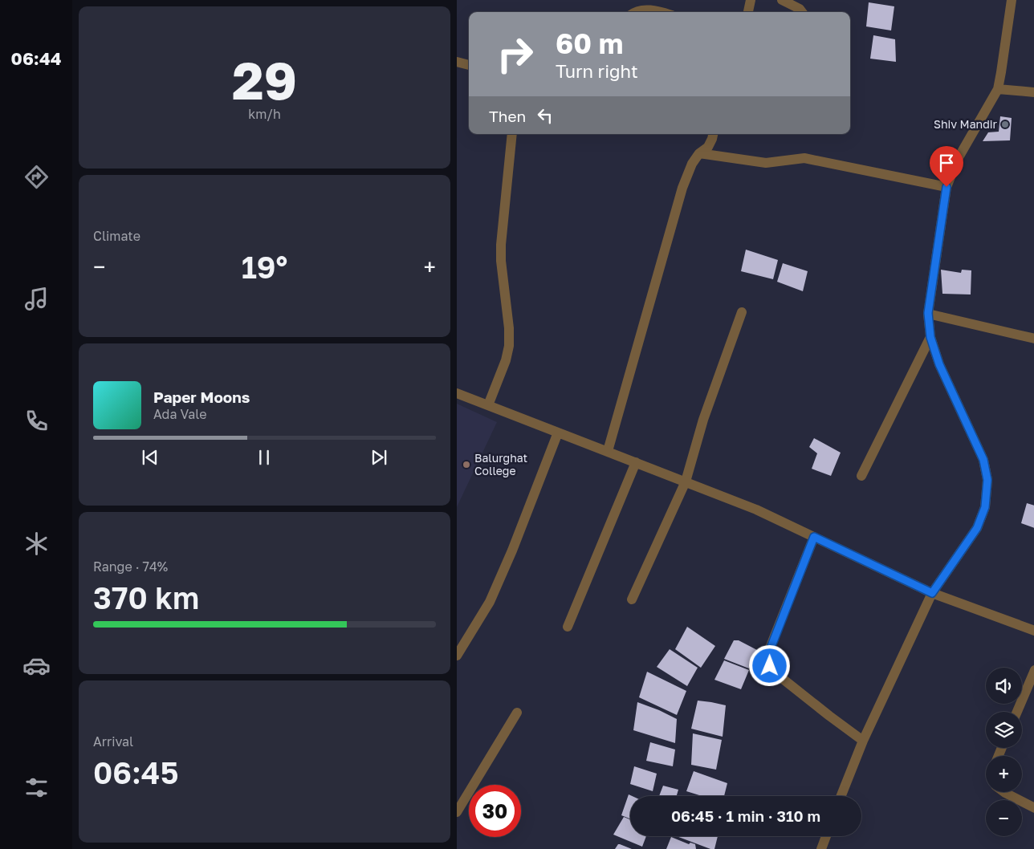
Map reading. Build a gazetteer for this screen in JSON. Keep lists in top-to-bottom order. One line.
{"places":["Shiv Mandir","Balurghat College"],"page":{"tabs":"06:44","tile":[["29","km/h"],"Climate",["Range · 74%","370 km"],["Arrival","06:45"]],"turn":["60 m","Turn right"],"then":"Then","heat":["−","19°","+"],"song":["Paper Moons","Ada Vale"],"map_buttons":["+","−"],"limit":"30","trip":"06:45 · 1 min · 310 m"}}
